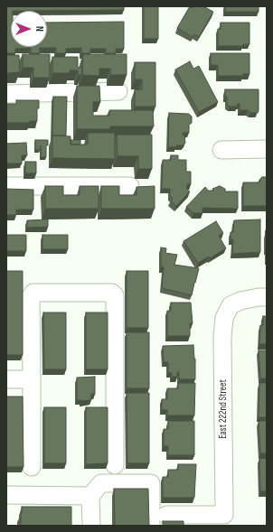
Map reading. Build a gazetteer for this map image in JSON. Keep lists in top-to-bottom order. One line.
{"streets":{"street":["East 222nd Street"]},"north":"right"}
